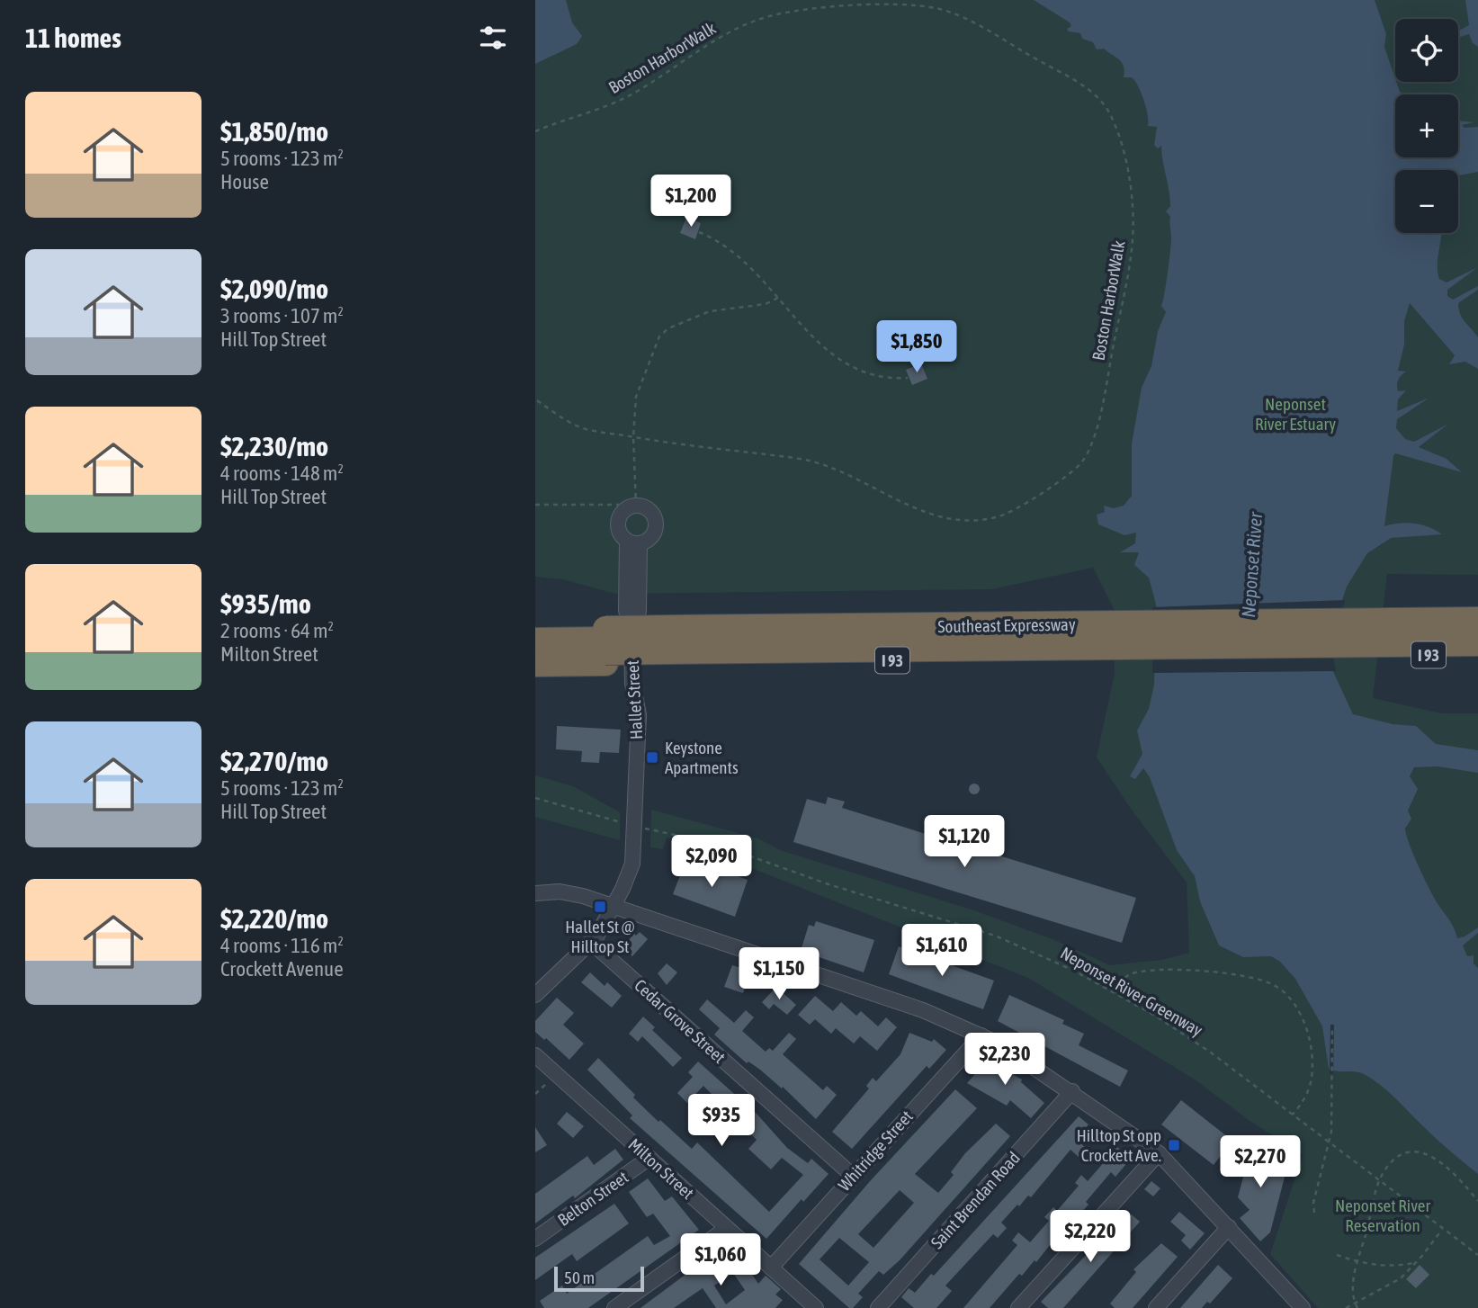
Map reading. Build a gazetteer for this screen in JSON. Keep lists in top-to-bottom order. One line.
{"streets":{"highway":["Southeast Expressway","I 93"],"street":["Hallet Street","Cedar Grove Street","Whitridge Street","Milton Street","Belton Street","Saint Brendan Road"],"path":["Boston HarborWalk","Neponset River Greenway"]},"crossings":[["Southeast Expressway","I 93"],["Hallet Street","Cedar Grove Street"],["Cedar Grove Street","Whitridge Street"],["Whitridge Street","Milton Street"],["Milton Street","Belton Street"]],"water":["Neponset River"],"parks":["Neponset River Estuary","Neponset River Reservation"],"places":{"transit":["Keystone Apartments","Hallet St @ Hilltop St","Hilltop St opp Crockett Ave."]},"scale_bar":"50 m","page":{"heading":"11 homes","map_buttons":["+","−"],"list":[{"name":"$1,850/mo","note":"5 rooms · 123 m² · House"},{"name":"$2,090/mo","note":"3 rooms · 107 m² · Hill Top Street"},{"name":"$2,230/mo","note":"4 rooms · 148 m² · Hill Top Street"},{"name":"$935/mo","note":"2 rooms · 64 m² · Milton Street"},{"name":"$2,270/mo","note":"5 rooms · 123 m² · Hill Top Street"},{"name":"$2,220/mo","note":"4 rooms · 116 m² · Crockett Avenue"}],"price":["$1,200","$1,850","$1,120","$2,090","$1,610","$1,150","$2,230","$935","$2,270","$2,220","$1,060"],"scale":"50 m"}}
